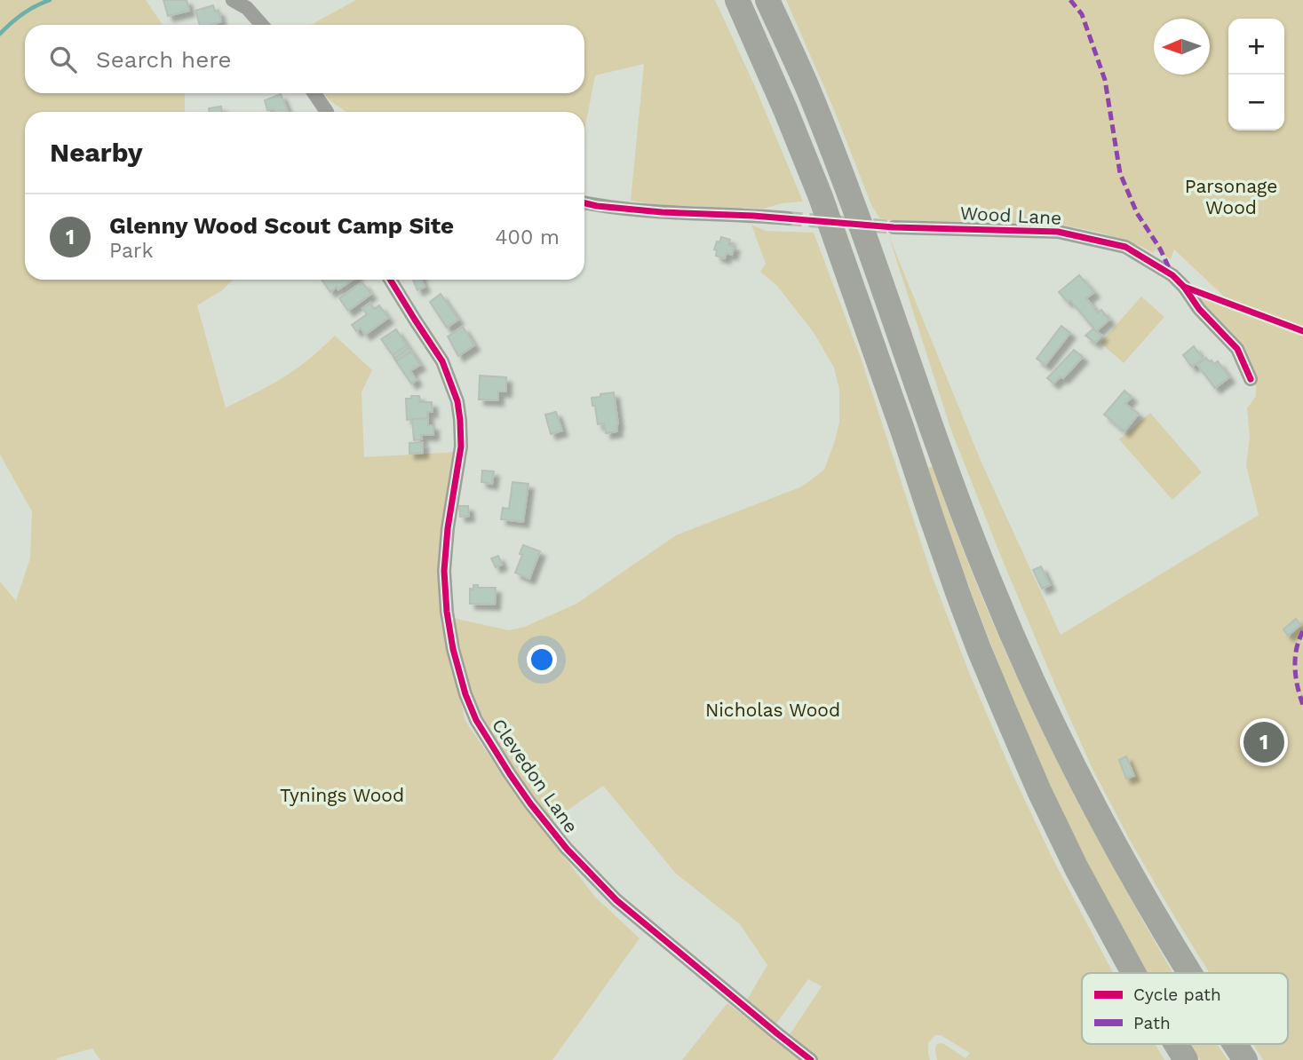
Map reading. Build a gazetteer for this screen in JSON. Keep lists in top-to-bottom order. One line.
{"streets":{"street":["Wood Lane","Clevedon Lane"]},"parks":["Parsonage Wood","Nicholas Wood","Tynings Wood"],"legend":["Cycle path","Path"],"north":"left","page":{"map_buttons":["+","−"],"search":"Search here","heading":"Nearby","list":[{"mark":"1","name":"Glenny Wood Scout Camp Site","note":"Park","value":"400 m"}],"pins":"1"}}
